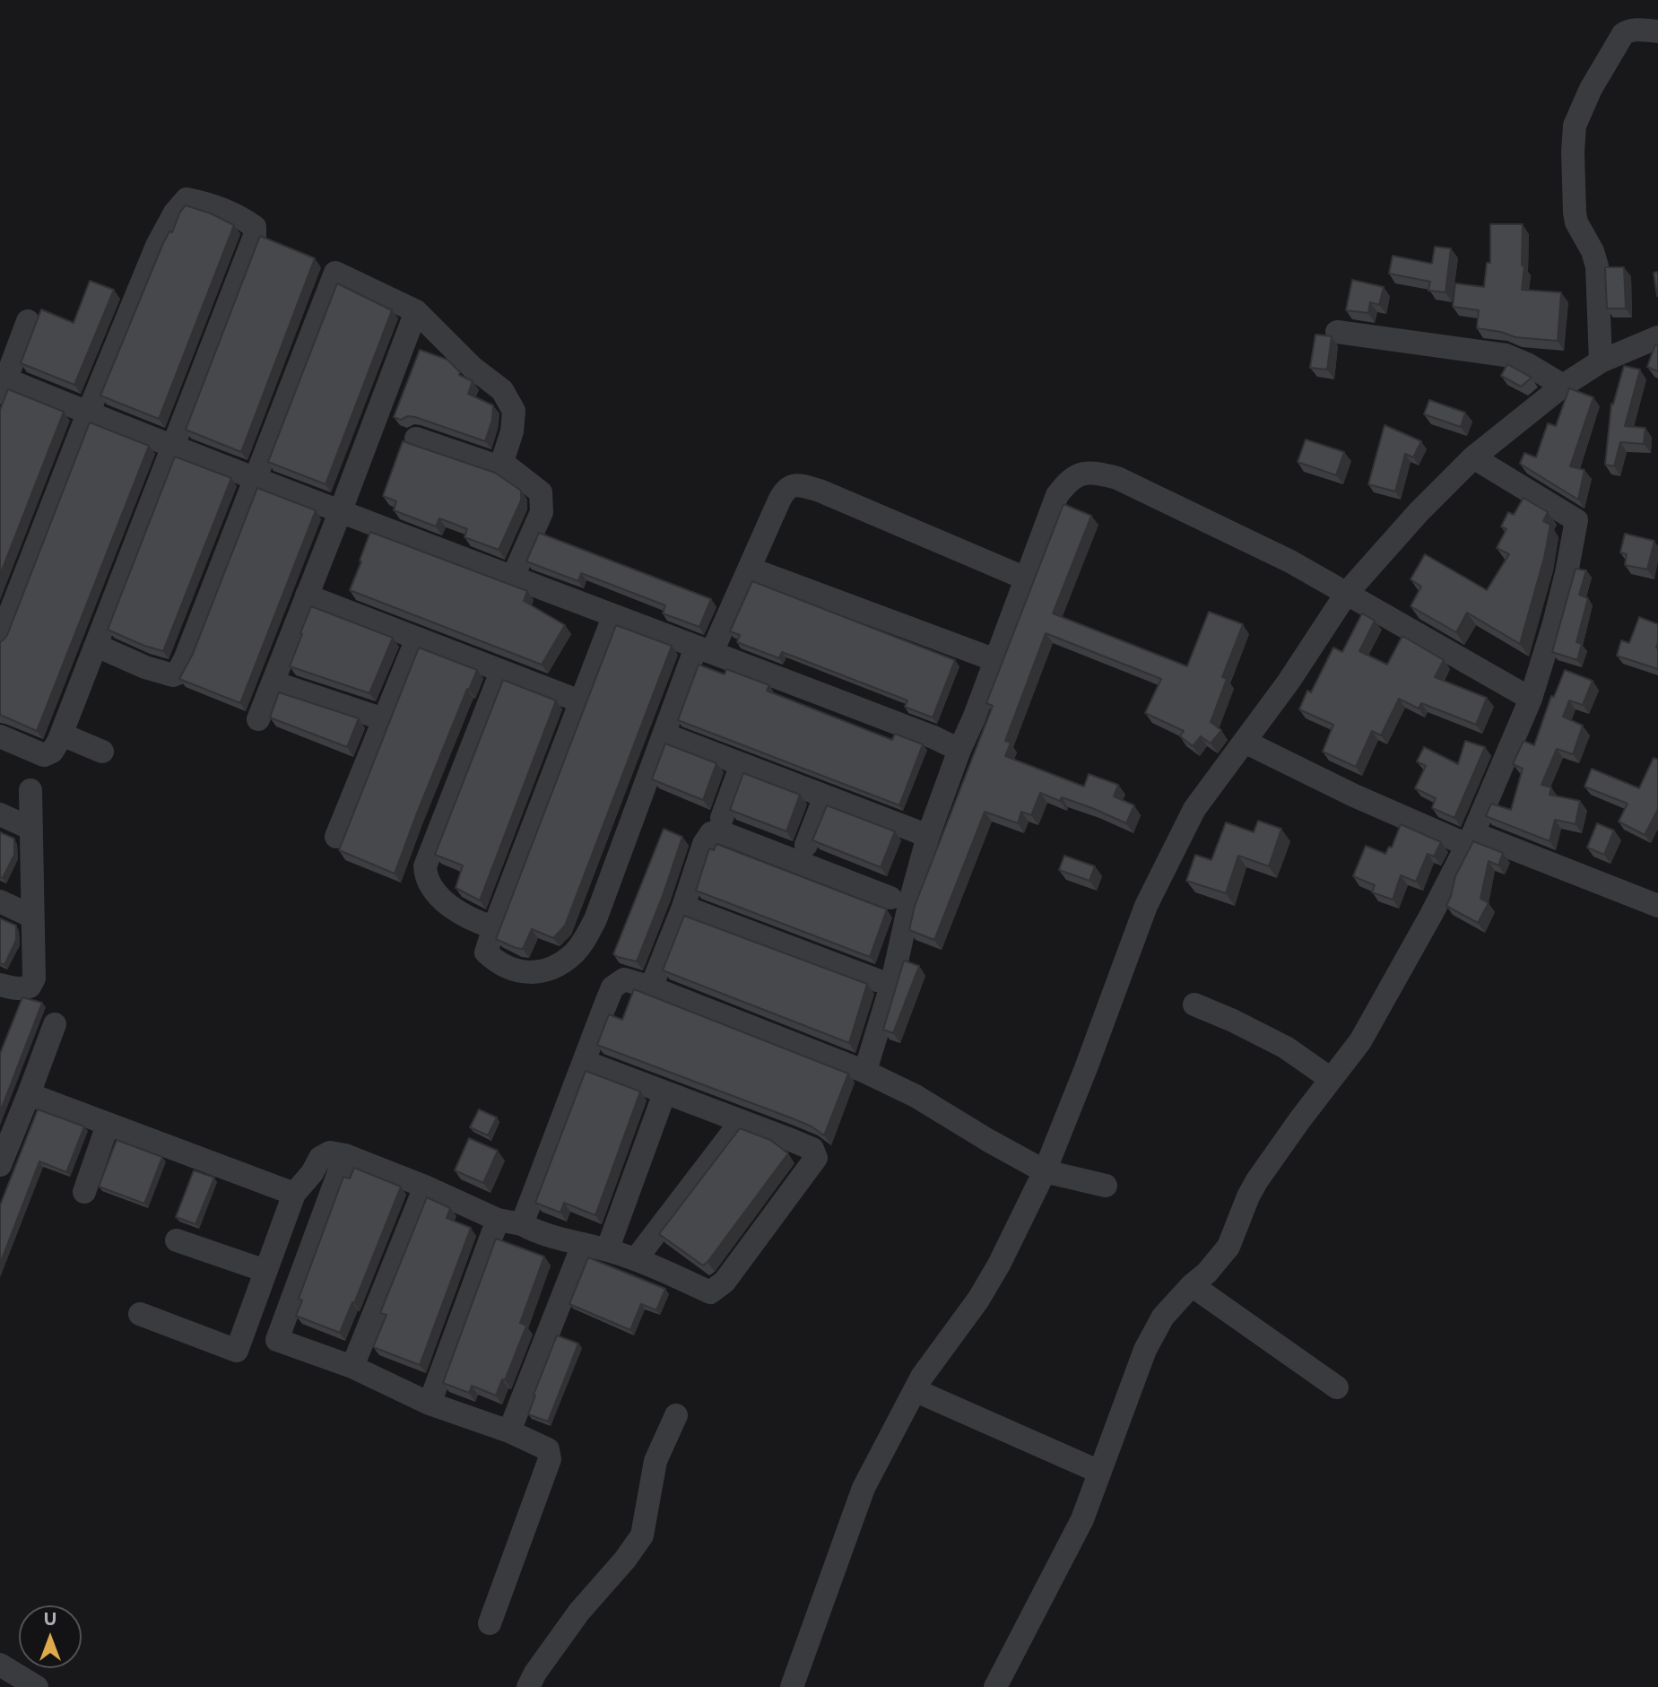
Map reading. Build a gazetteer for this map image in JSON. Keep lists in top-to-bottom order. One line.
{"north":"top"}
